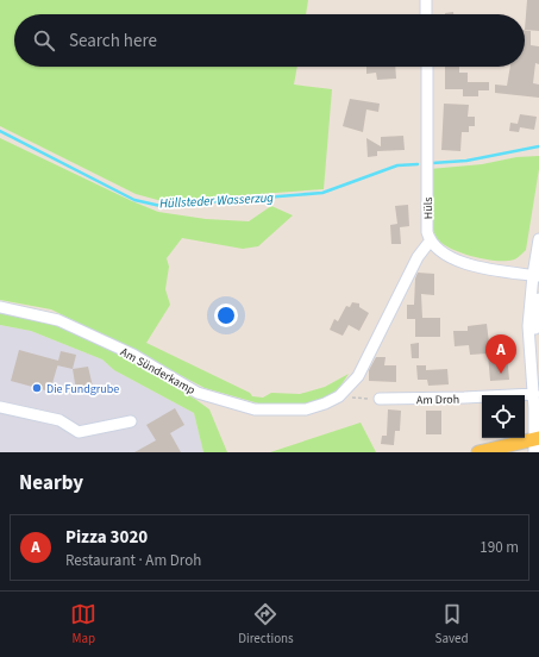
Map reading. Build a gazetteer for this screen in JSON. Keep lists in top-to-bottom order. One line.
{"streets":{"street":["Hüls","Am Sünderkamp","Am Droh"]},"crossings":[["Hüls","Am Sünderkamp"]],"water":["Hüllsteder Wasserzug"],"places":["Die Fundgrube"],"page":{"search":"Search here","pins":"A","heading":"Nearby","list":[{"mark":"A","name":"Pizza 3020","note":"Restaurant · Am Droh","value":"190 m"}],"nav":["Map","Directions","Saved"]}}
